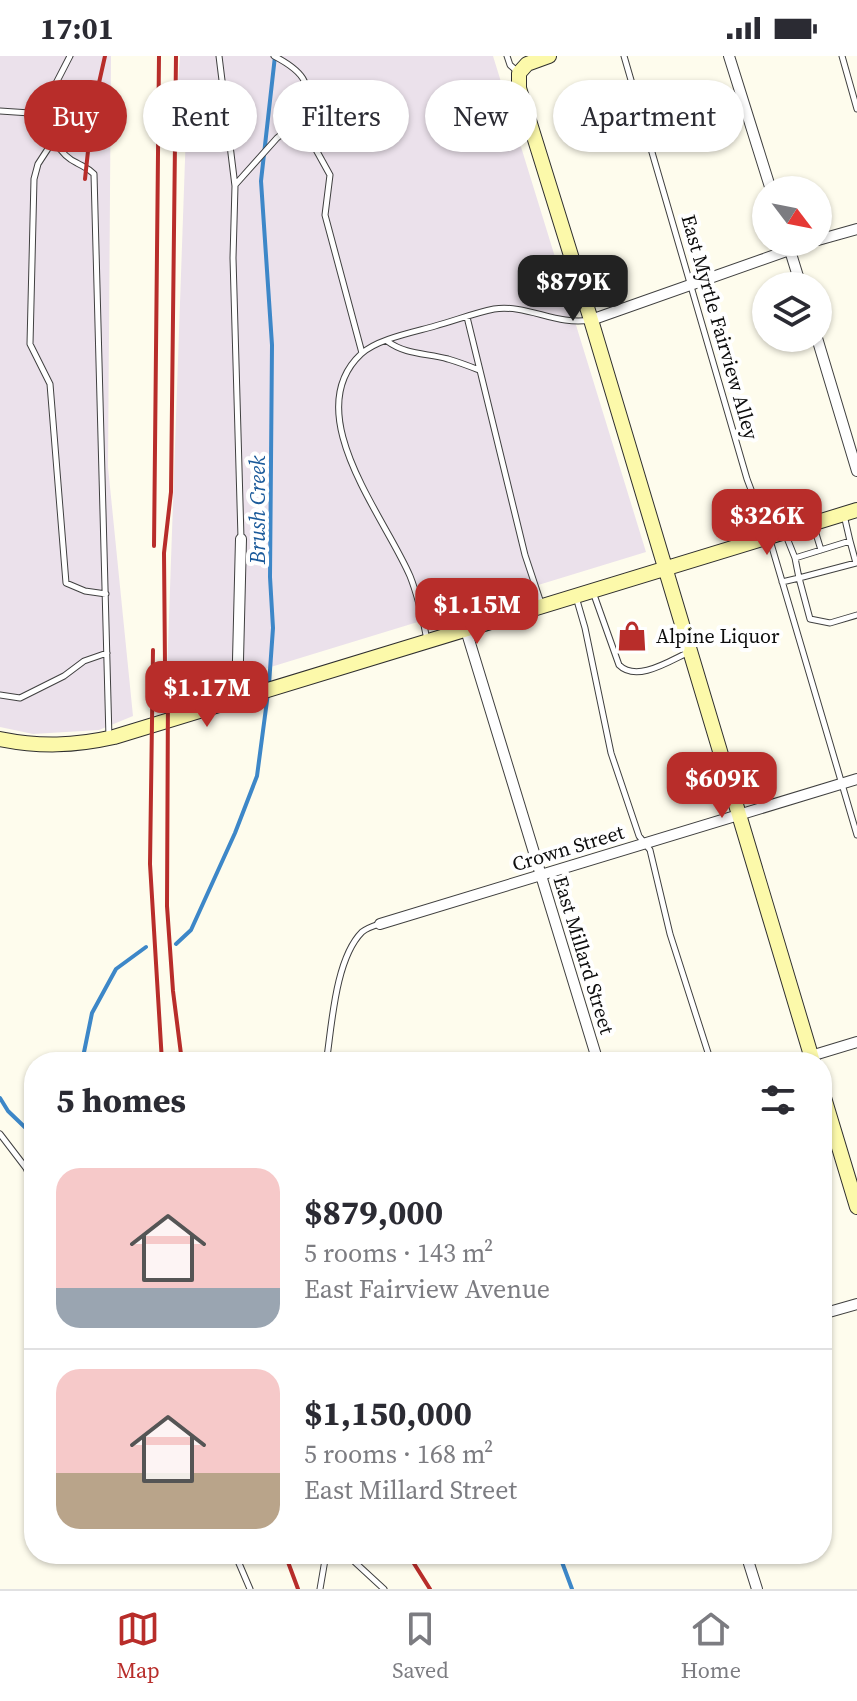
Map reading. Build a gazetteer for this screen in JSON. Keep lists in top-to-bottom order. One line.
{"streets":{"street":["Crown Street","East Millard Street"],"lane":["East Myrtle Fairview Alley"]},"crossings":[["East Myrtle Fairview Alley","Crown Street"],["Crown Street","East Millard Street"]],"water":["Brush Creek"],"places":{"shop":["Alpine Liquor"]},"north":"bottom right","page":{"status":"17:01","chip":["Buy","Rent","Filters","New","Apartment"],"price":["$879K","$326K","$1.15M","$1.17M","$609K"],"heading":"5 homes","list":[{"name":"$879,000","note":"5 rooms · 143 m² · East Fairview Avenue"},{"name":"$1,150,000","note":"5 rooms · 168 m² · East Millard Street"}],"tabs":["Map","Saved","Home"]}}
